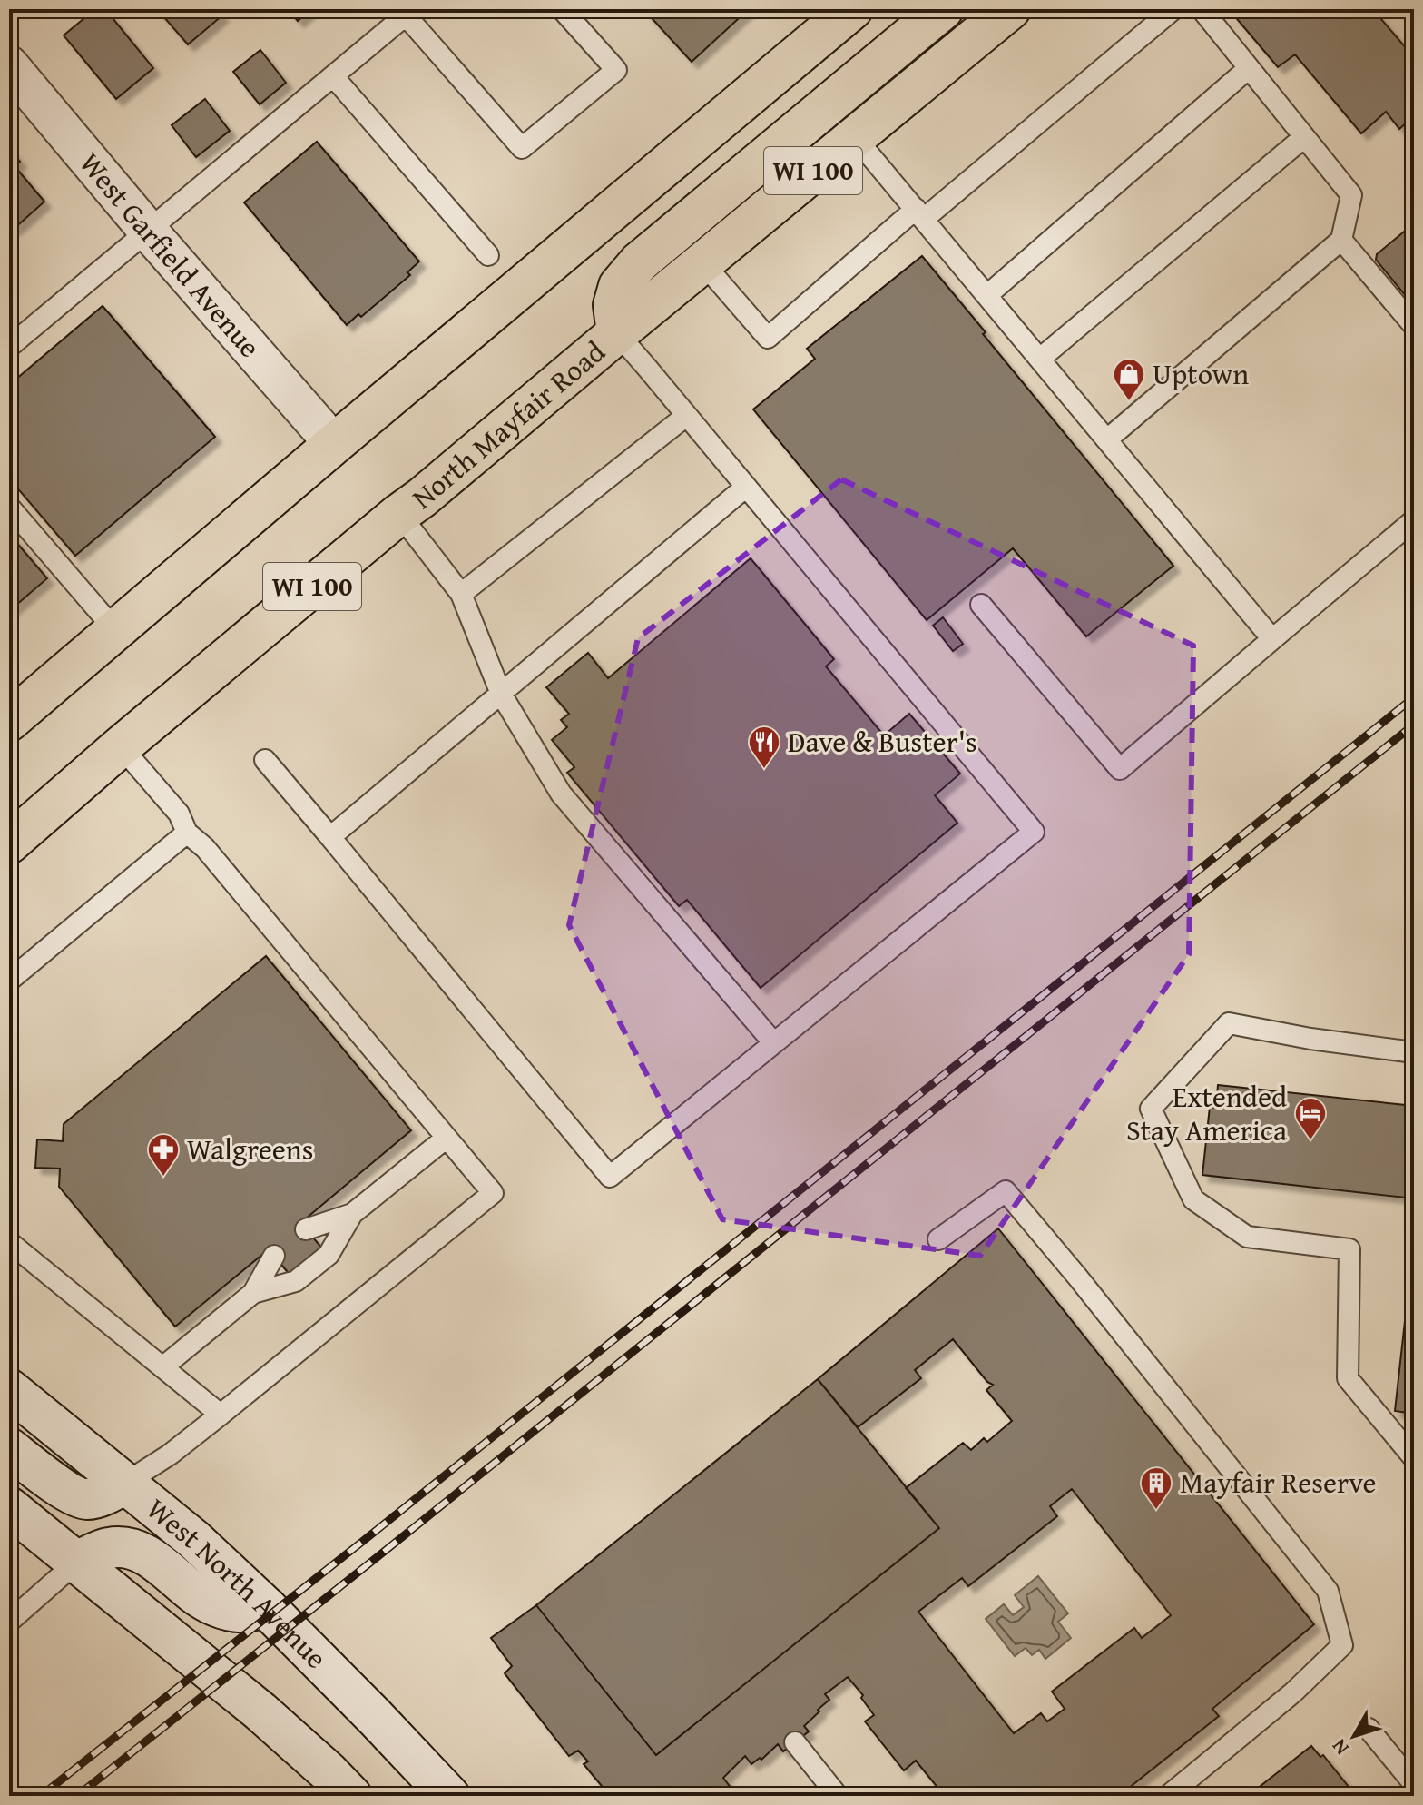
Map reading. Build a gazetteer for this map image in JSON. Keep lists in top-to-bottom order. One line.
{"streets":{"main road":["WI 100","North Mayfair Road","West North Avenue"],"street":["West Garfield Avenue"]},"places":{"shop":["Uptown"],"restaurant":["Dave & Buster's"],"hotel":["Extended Stay America"],"pharmacy":["Walgreens"],"building":["Mayfair Reserve"]},"north":"bottom left"}
